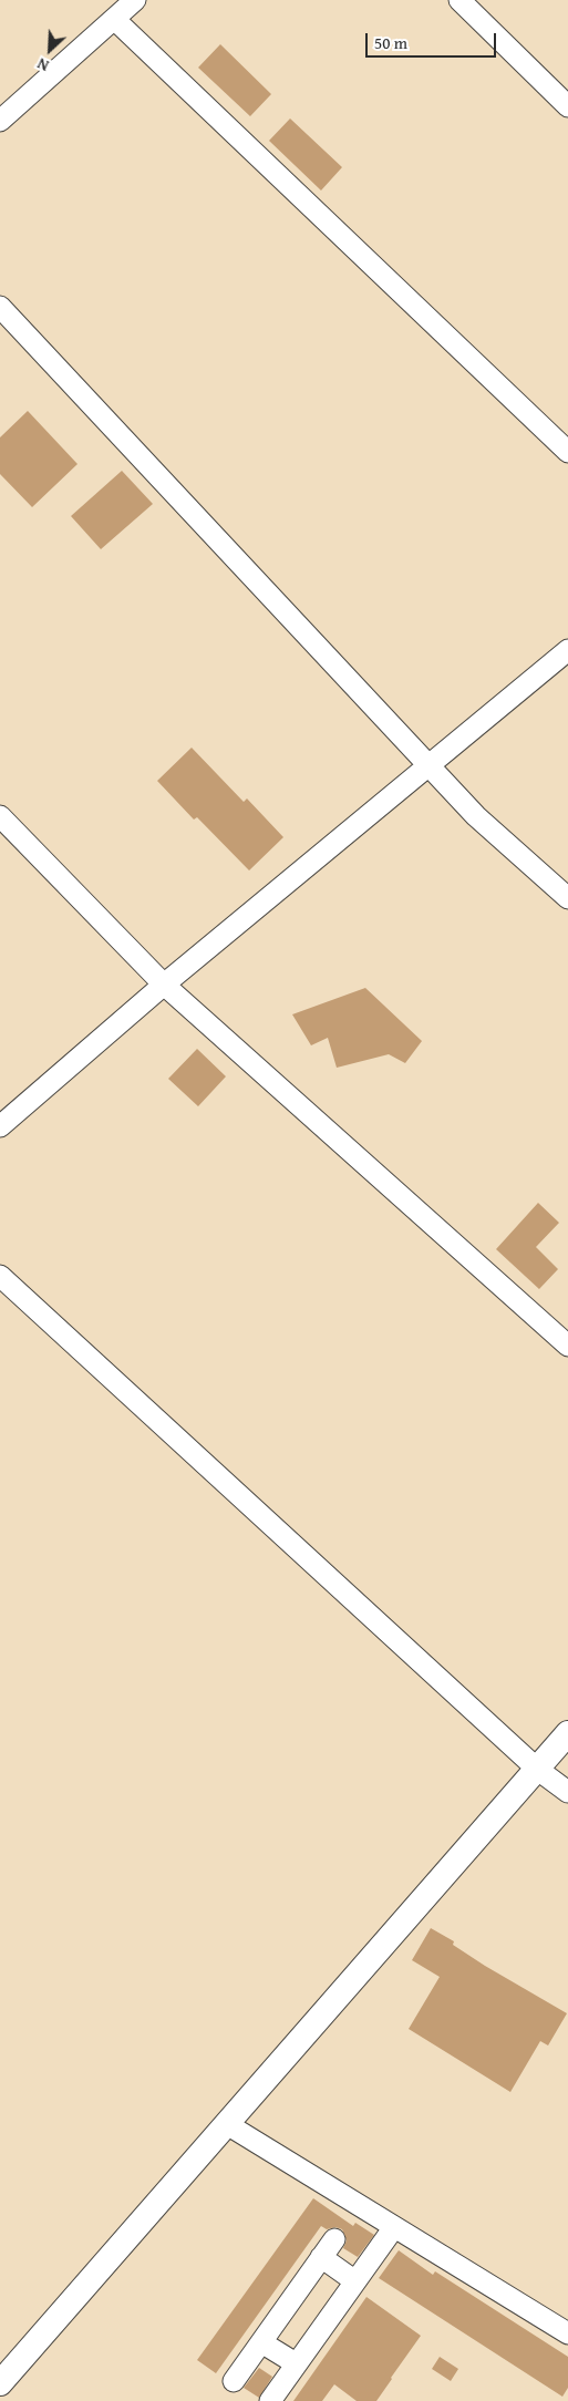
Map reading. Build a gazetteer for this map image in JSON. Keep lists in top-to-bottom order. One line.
{"scale_bar":"50 m","north":"bottom left"}
